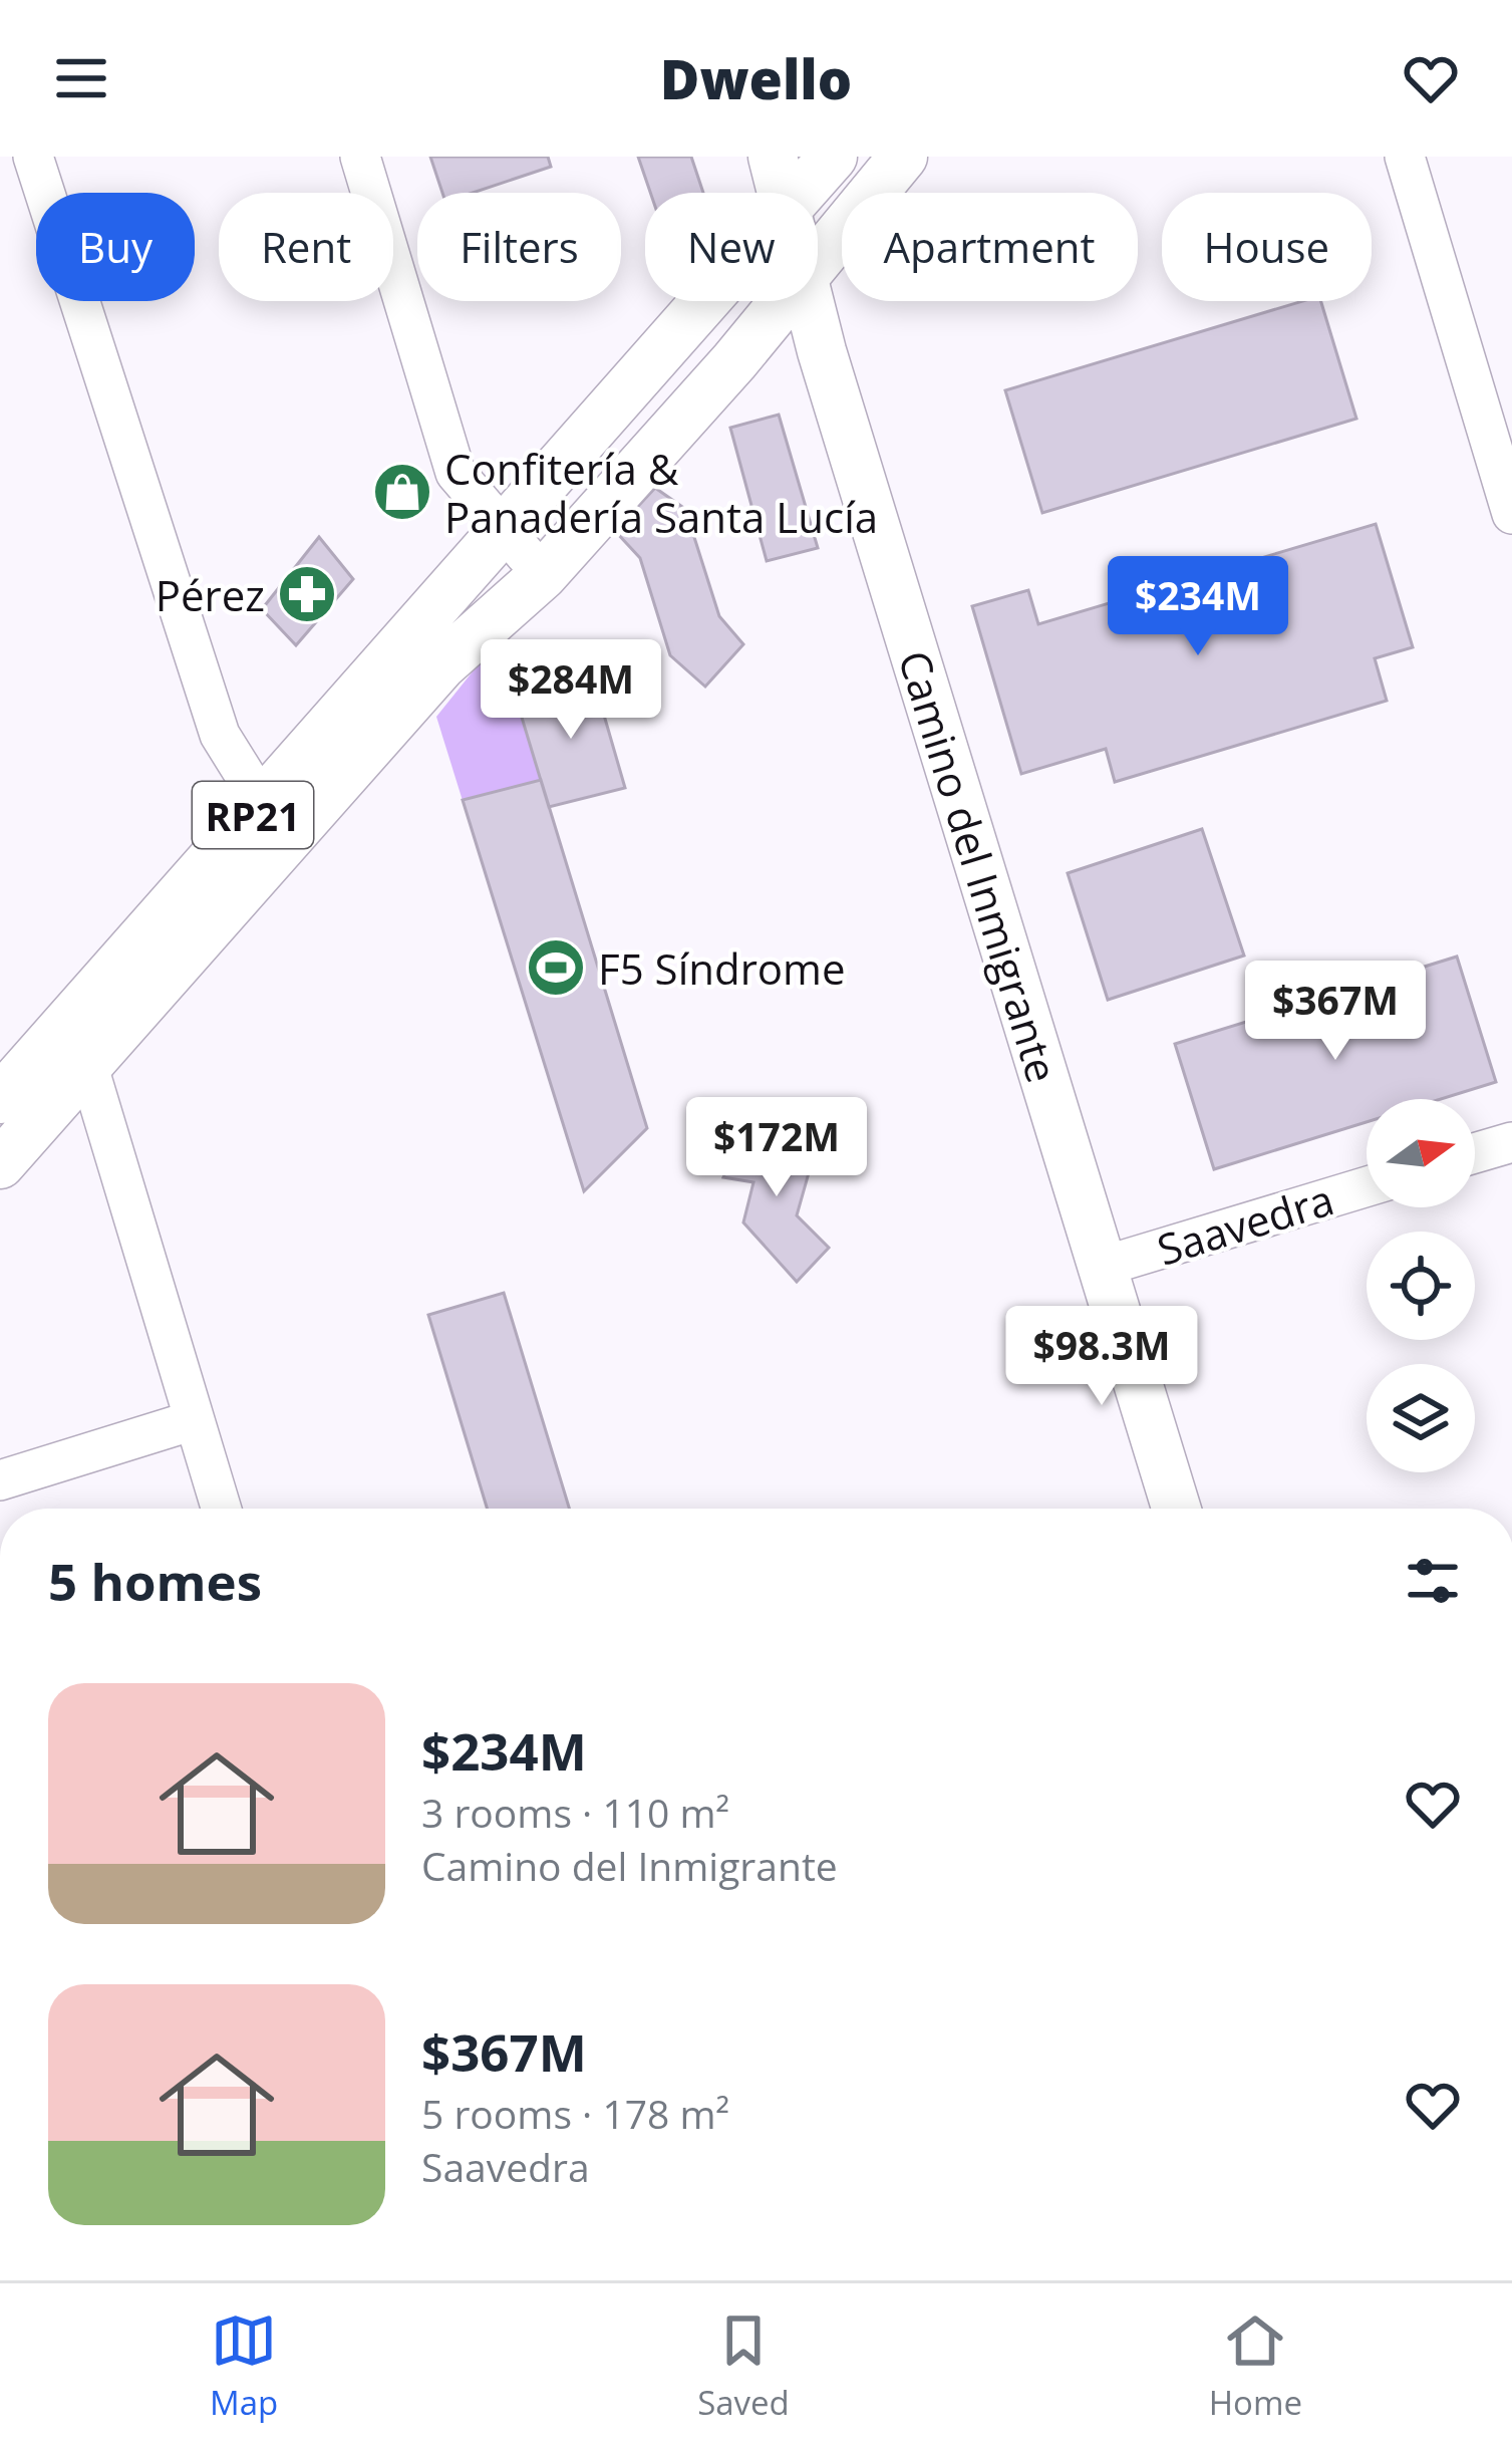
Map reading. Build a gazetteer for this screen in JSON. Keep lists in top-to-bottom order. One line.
{"streets":{"main road":["RP21","Camino del Inmigrante"],"street":["Saavedra"]},"crossings":[["Camino del Inmigrante","Saavedra"]],"places":{"shop":["Confitería & Panadería Santa Lucía"],"pharmacy":["Pérez"],"sports":["F5 Síndrome"]},"north":"right","page":{"header":"Dwello","chip":["Buy","Rent","Filters","New","Apartment","House"],"price":["$234M","$284M","$367M","$172M","$98.3M"],"heading":"5 homes","list":[{"name":"$234M","note":"3 rooms · 110 m² · Camino del Inmigrante"},{"name":"$367M","note":"5 rooms · 178 m² · Saavedra"}],"tabs":["Map","Saved","Home"]}}
